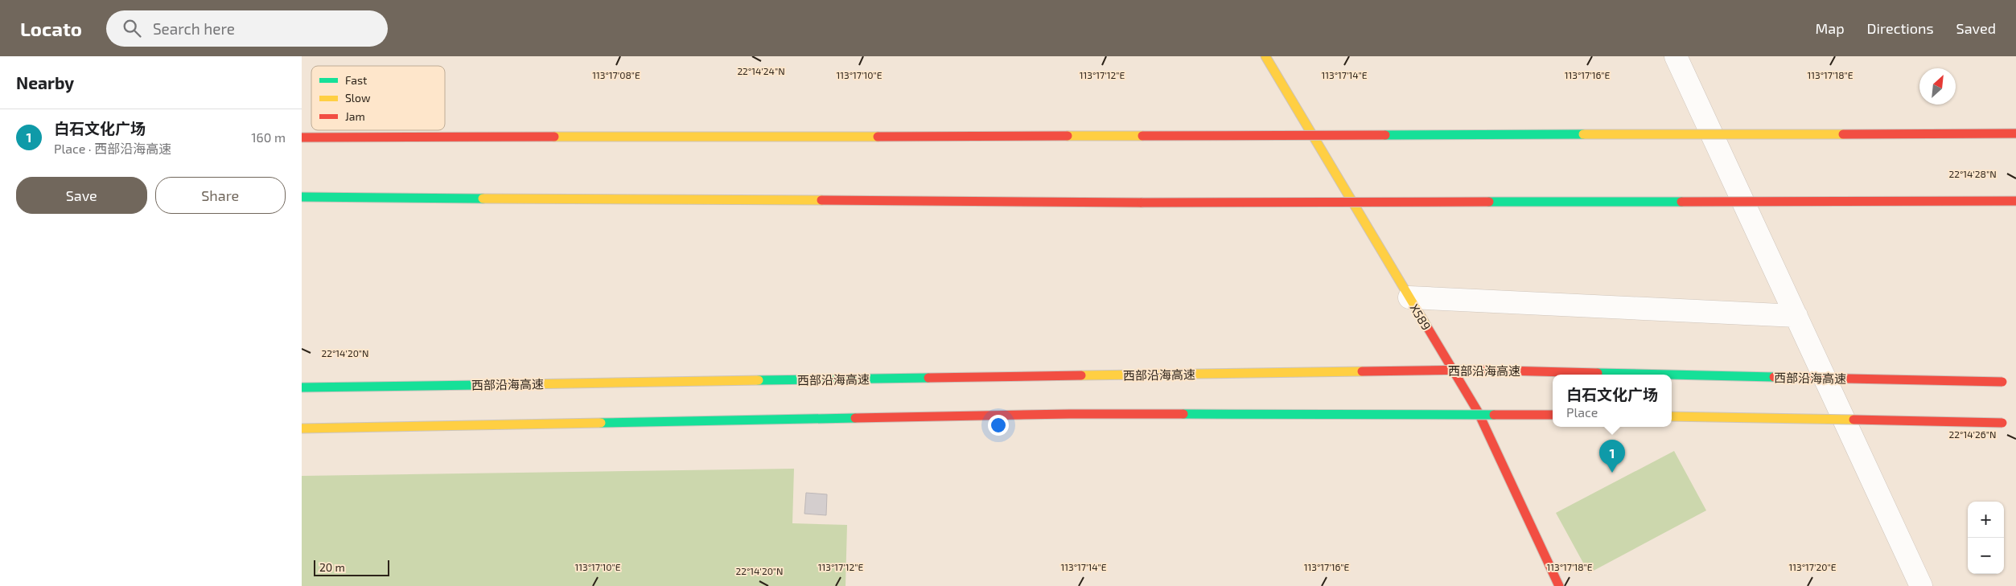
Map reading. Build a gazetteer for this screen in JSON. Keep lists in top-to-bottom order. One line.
{"streets":{"main road":["X589","西部沿海高速"]},"legend":["Fast","Slow","Jam"],"scale_bar":"20 m","north":"top right","page":{"header":"Locato","search":"Search here","nav":["Map","Directions","Saved"],"heading":"Nearby","list":[{"mark":"1","name":"白石文化广场","note":"Place · 西部沿海高速","value":"160 m"}],"buttons":["Save","Share"],"popup":["白石文化广场","Place"],"pins":"1","map_buttons":["+","−"],"scale":"20 m"},"coordinates":["22°14'24\"N","113°17'08\"E","113°17'10\"E","113°17'12\"E","113°17'14\"E","113°17'16\"E","113°17'18\"E","22°14'28\"N","22°14'20\"N","22°14'26\"N","113°17'20\"E"]}
